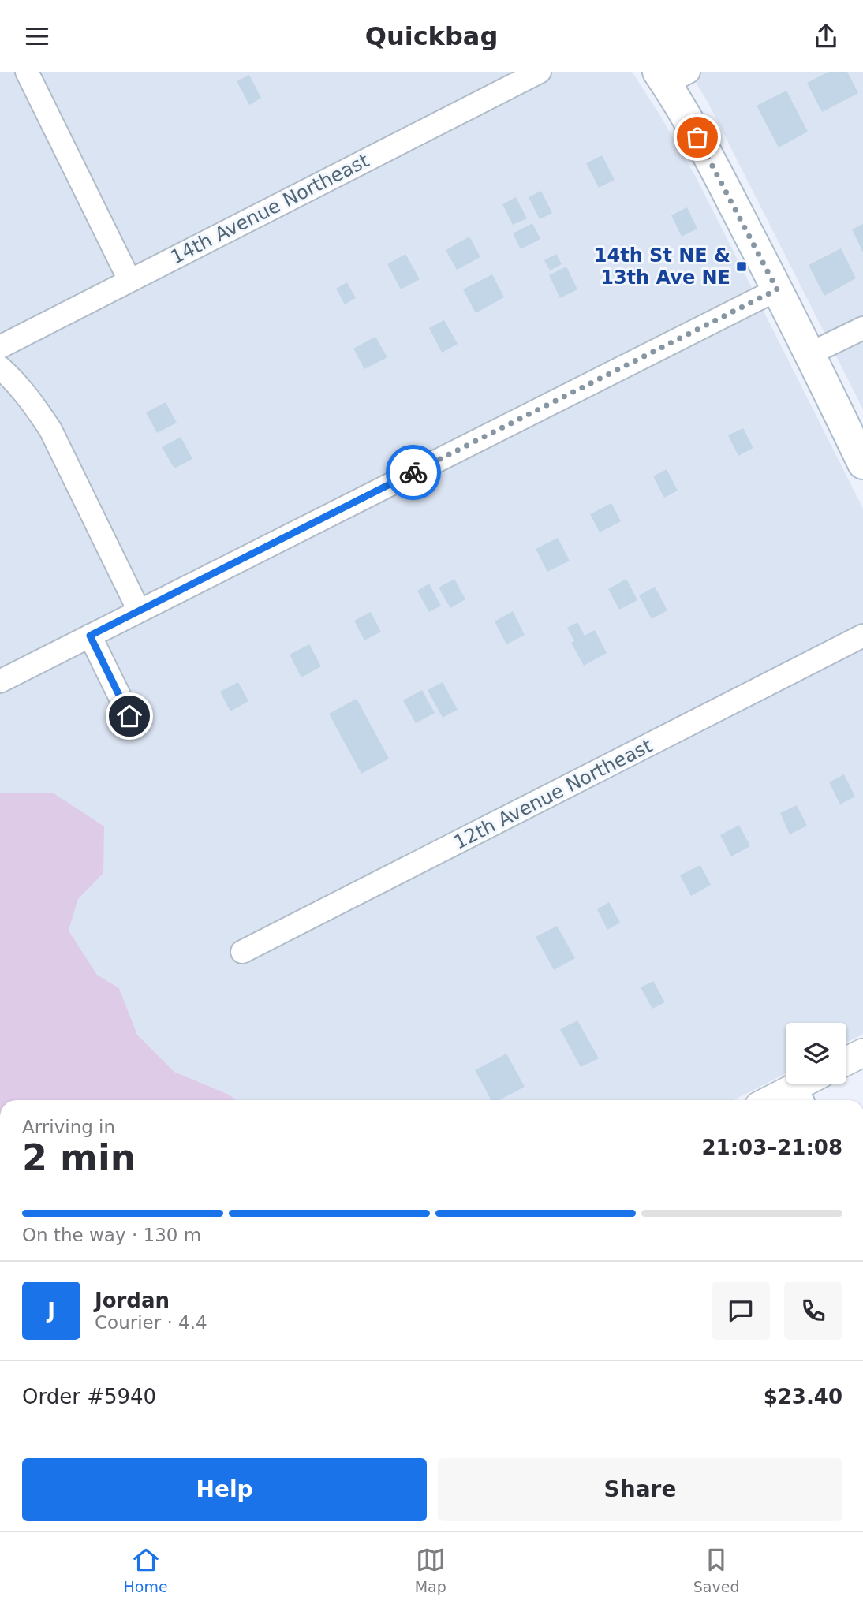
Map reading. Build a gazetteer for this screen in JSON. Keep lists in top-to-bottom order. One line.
{"streets":{"street":["14th Avenue Northeast","12th Avenue Northeast"]},"places":{"transit":["14th St NE & 13th Ave NE"]},"page":{"header":"Quickbag","heading":["2 min","Arriving in","21:03–21:08"],"panel":["Jordan","Courier · 4.4","Order #5940","$23.40"],"bar":"On the way · 130 m","round":"J","buttons":["Help","Share"],"tabs":["Home","Map","Saved"]}}
